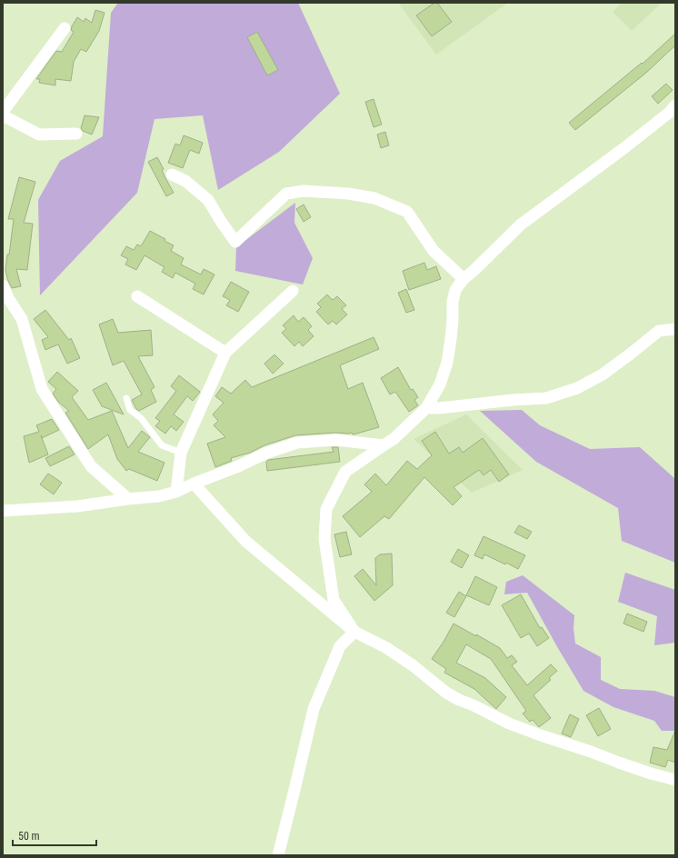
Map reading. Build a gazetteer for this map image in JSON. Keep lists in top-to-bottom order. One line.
{"scale_bar":"50 m"}
